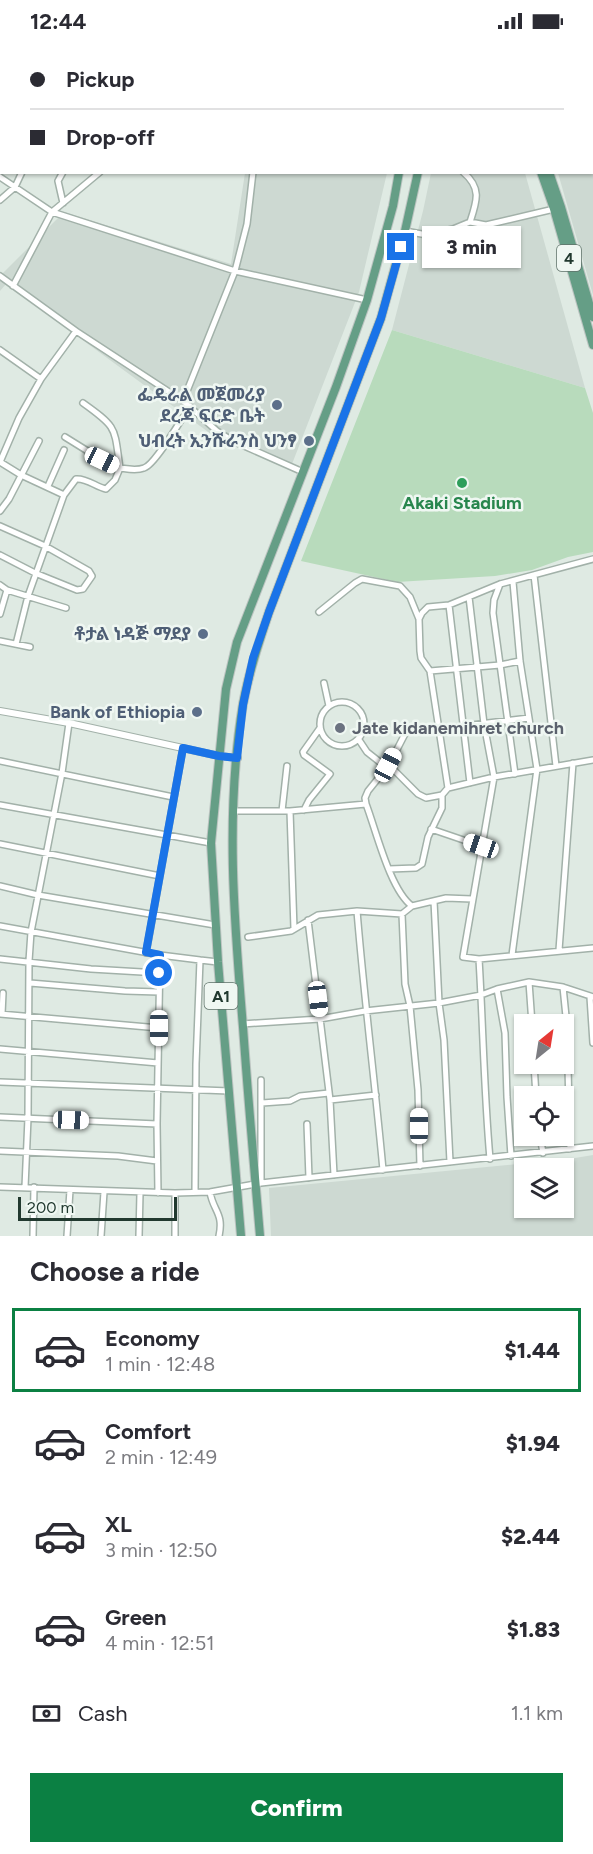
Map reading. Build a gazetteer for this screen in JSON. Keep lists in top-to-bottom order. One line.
{"streets":{"main road":["4","A1"]},"places":["ፌዴራል መጀመሪያ ደረጃ ፍርድ ቤት","ህብረት ኢንሹራንስ ህንፃ","Akaki Stadium","ቶታል ነዳጅ ማደያ","Bank of Ethiopia","Jate kidanemihret church"],"scale_bar":"200 m","north":"top right","page":{"status":"12:44","banner":["Pickup","Drop-off"],"bubble":"3 min","scale":"200 m","heading":"Choose a ride","list":[{"name":"Economy","note":"1 min · 12:48","value":"$1.44"},{"name":"Comfort","note":"2 min · 12:49","value":"$1.94"},{"name":"XL","note":"3 min · 12:50","value":"$2.44"},{"name":"Green","note":"4 min · 12:51","value":"$1.83"}],"pay":["Cash","1.1 km"],"buttons":"Confirm"}}
